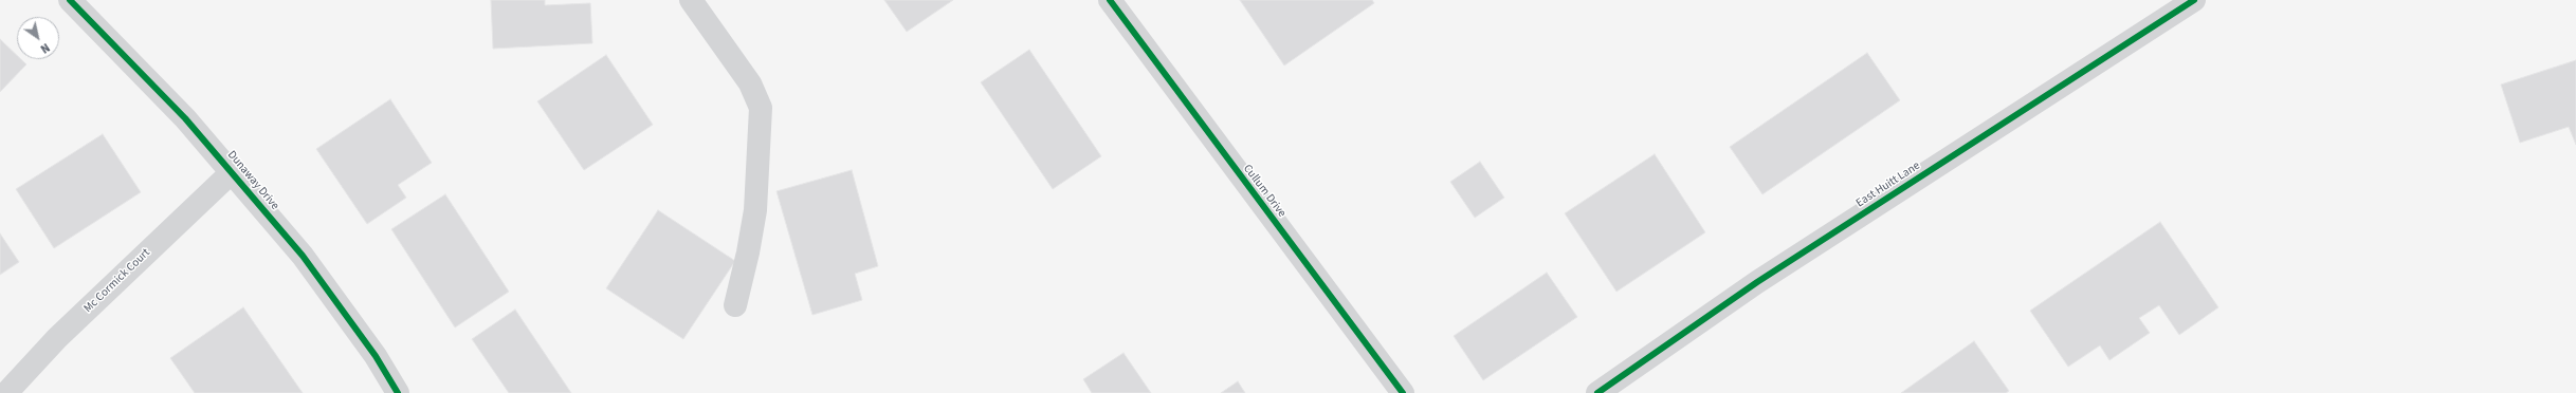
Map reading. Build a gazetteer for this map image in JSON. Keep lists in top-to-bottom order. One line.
{"streets":{"street":["Dunaway Drive","East Huitt Lane","Cullum Drive","Mc Cormick Court"]},"crossings":[["Dunaway Drive","Mc Cormick Court"]],"north":"bottom right"}
